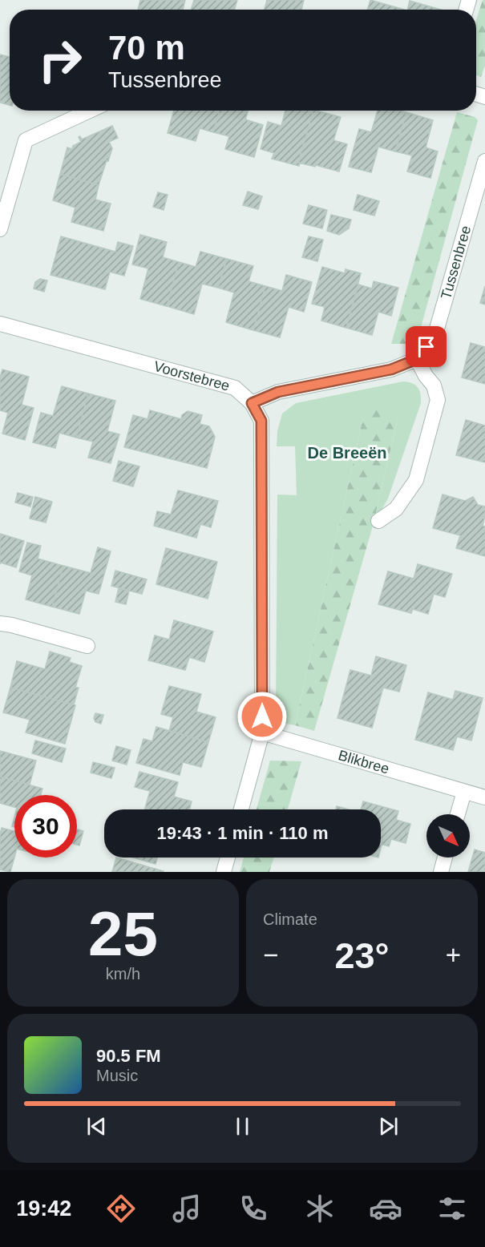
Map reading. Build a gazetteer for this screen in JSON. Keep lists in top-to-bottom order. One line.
{"streets":{"street":["Tussenbree","Voorstebree","Blikbree"]},"crossings":[["Voorstebree","Blikbree"]],"districts":["De Breeën"],"north":"bottom right","page":{"turn":["70 m","Tussenbree"],"limit":"30","trip":"19:43 · 1 min · 110 m","tile":[["25","km/h"],"Climate"],"heat":["−","23°","+"],"song":["90.5 FM","Music"],"tabs":"19:42"}}
